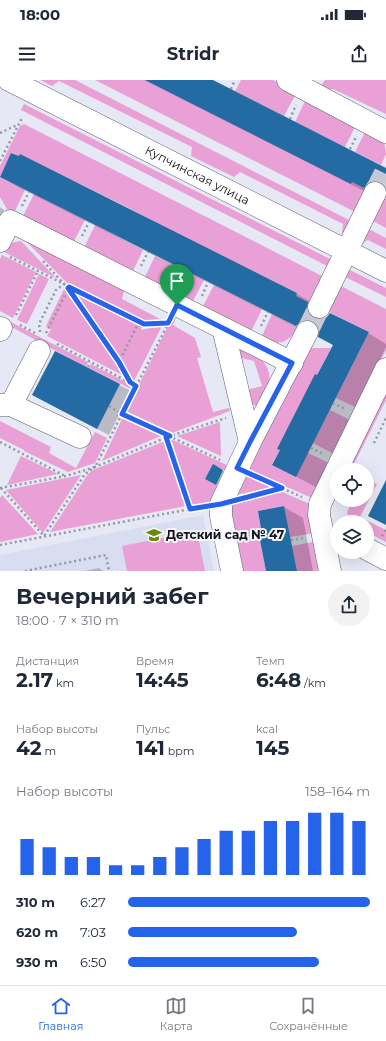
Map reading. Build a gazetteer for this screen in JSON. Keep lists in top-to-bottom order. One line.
{"streets":{"street":["Купчинская улица"]},"places":{"school or university":["Детский сад № 47"]},"page":{"status":"18:00","header":"Stridr","heading":["Вечерний забег","18:00 · 7 × 310 m"],"stats":[["Дистанция","2.17 km"],["Время","14:45"],["Темп","6:48 /km"],["Набор высоты","42 m"],["Пульс","141 bpm"],["kcal","145"]],"chart":["Набор высоты","158–164 m"],"list":[{"name":"310 m","note":"6:27"},{"name":"620 m","note":"7:03"},{"name":"930 m","note":"6:50"}],"tabs":["Главная","Карта","Сохранённые"]}}
